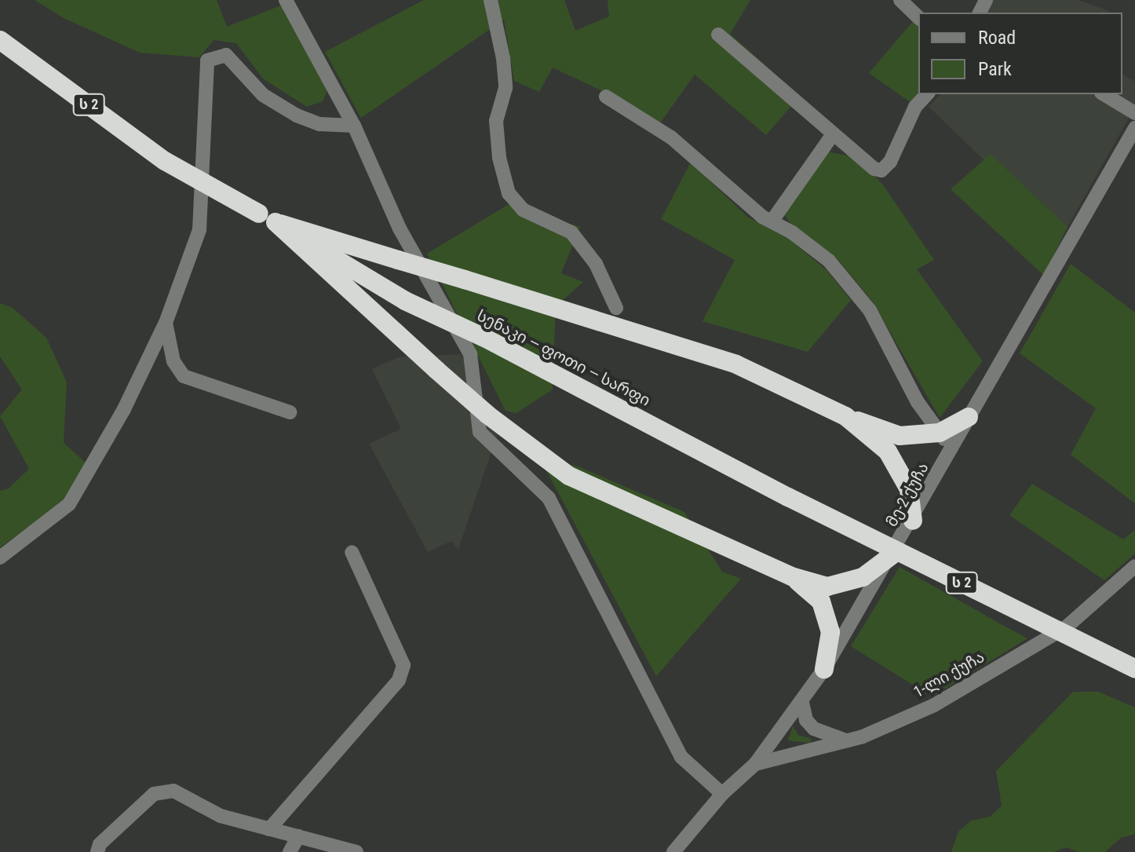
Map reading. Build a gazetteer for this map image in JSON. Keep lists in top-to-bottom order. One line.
{"streets":{"highway":["ს 2","სენაკი — ფოთი — სარფი"],"street":["მე-2 ქუჩა","1-ლი ქუჩა"]},"crossings":[["მე-2 ქუჩა","1-ლი ქუჩა"]],"legend":["Road","Park"]}
